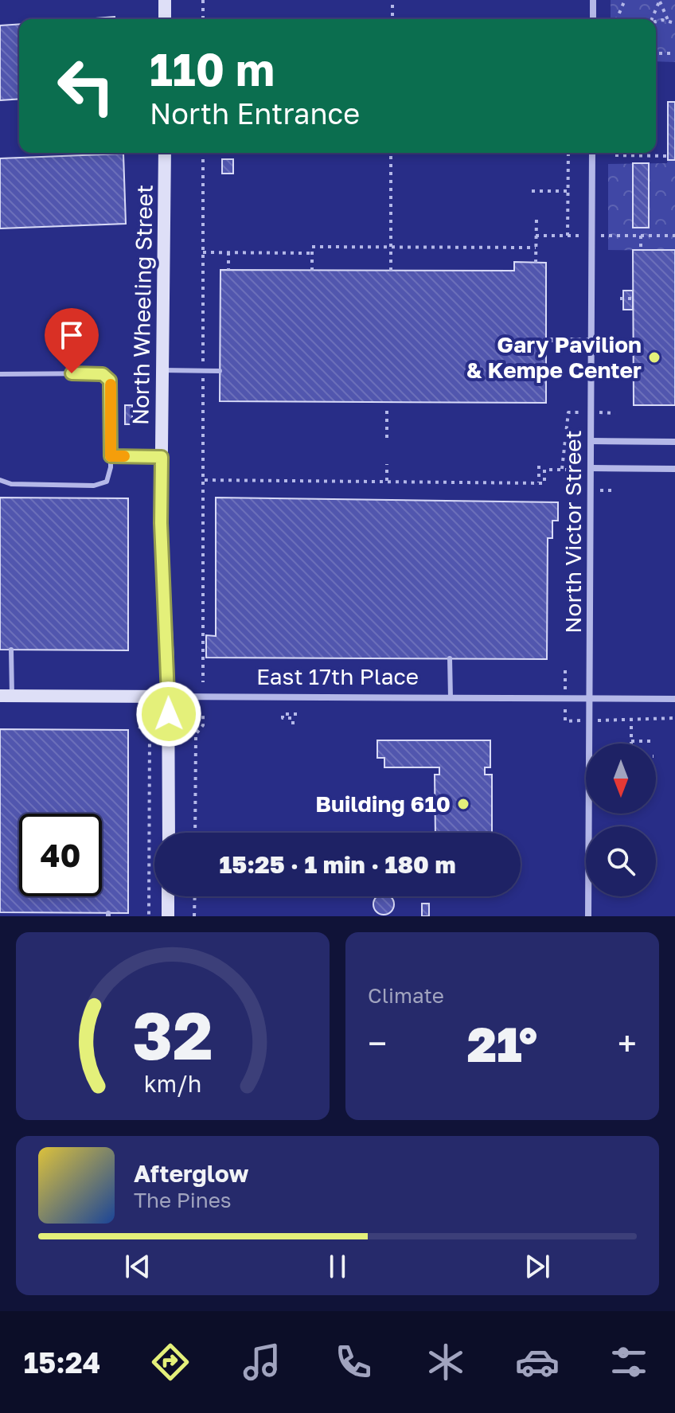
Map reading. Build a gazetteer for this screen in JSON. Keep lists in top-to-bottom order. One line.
{"streets":{"street":["North Wheeling Street","North Victor Street","East 17th Place"]},"crossings":[["North Wheeling Street","East 17th Place"],["North Victor Street","East 17th Place"]],"places":["Gary Pavilion & Kempe Center","Building 610"],"north":"bottom","page":{"turn":["110 m","North Entrance"],"limit":"40","trip":"15:25 · 1 min · 180 m","tile":"Climate","heat":["−","21°","+"],"song":["Afterglow","The Pines"],"tabs":"15:24","gauge":["32","km/h"]}}
